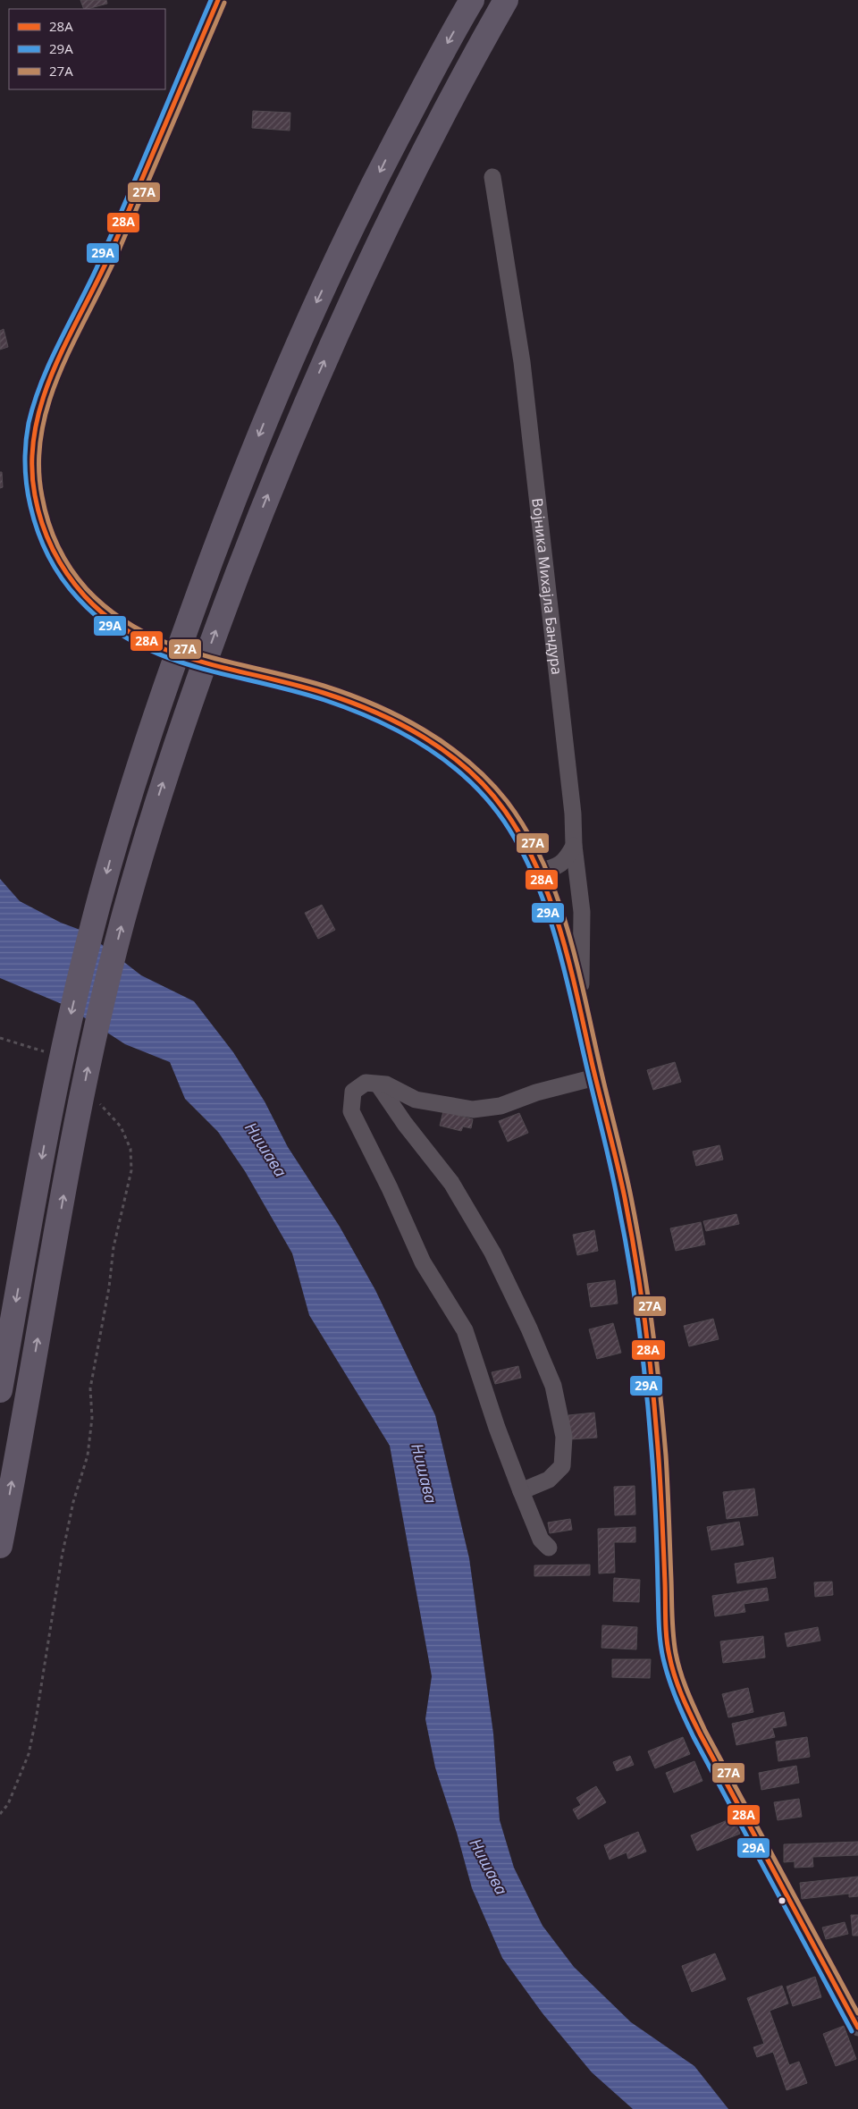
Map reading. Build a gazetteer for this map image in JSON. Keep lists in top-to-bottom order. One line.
{"streets":{"street":["Војника Михајла Бандура"]},"water":["Нишава"],"lines":["transit line 28А","transit line 29А","transit line 27А"],"legend":["28А","29А","27А"]}
